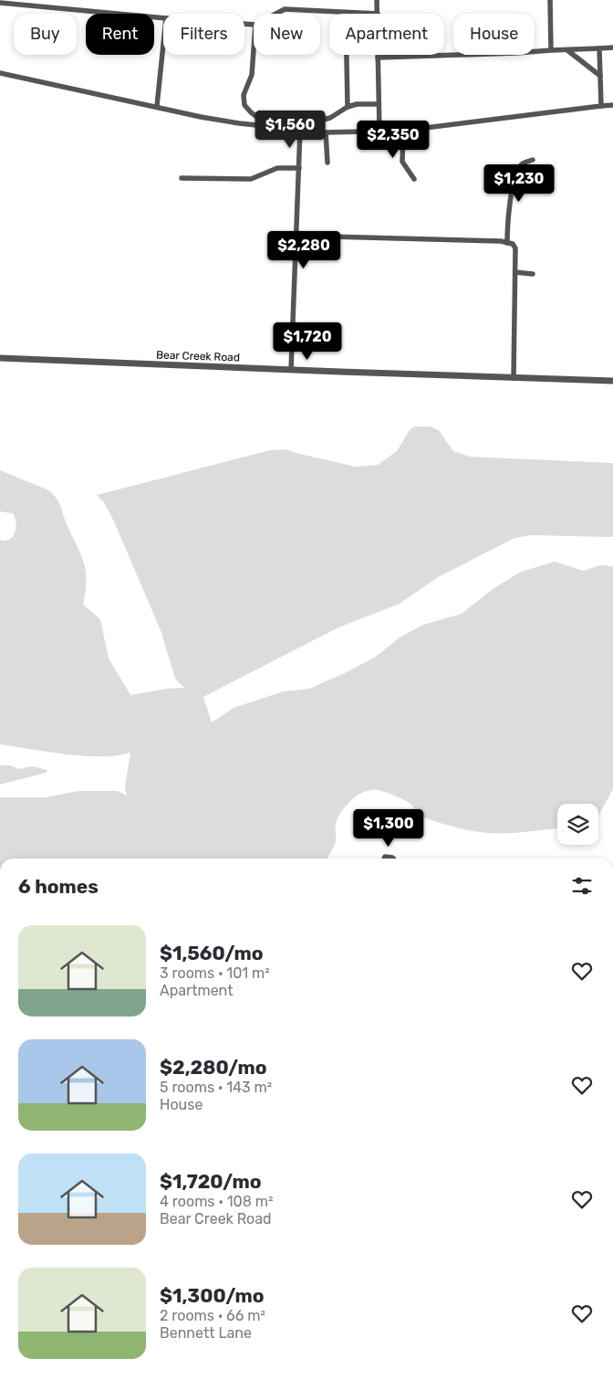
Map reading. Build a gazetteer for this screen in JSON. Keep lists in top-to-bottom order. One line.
{"streets":{"street":["Bear Creek Road"]},"page":{"chip":["Buy","Rent","Filters","New","Apartment","House"],"price":["$1,560","$2,350","$1,230","$2,280","$1,720","$1,300"],"heading":"6 homes","list":[{"name":"$1,560/mo","note":"3 rooms · 101 m² · Apartment"},{"name":"$2,280/mo","note":"5 rooms · 143 m² · House"},{"name":"$1,720/mo","note":"4 rooms · 108 m² · Bear Creek Road"},{"name":"$1,300/mo","note":"2 rooms · 66 m² · Bennett Lane"}]}}
